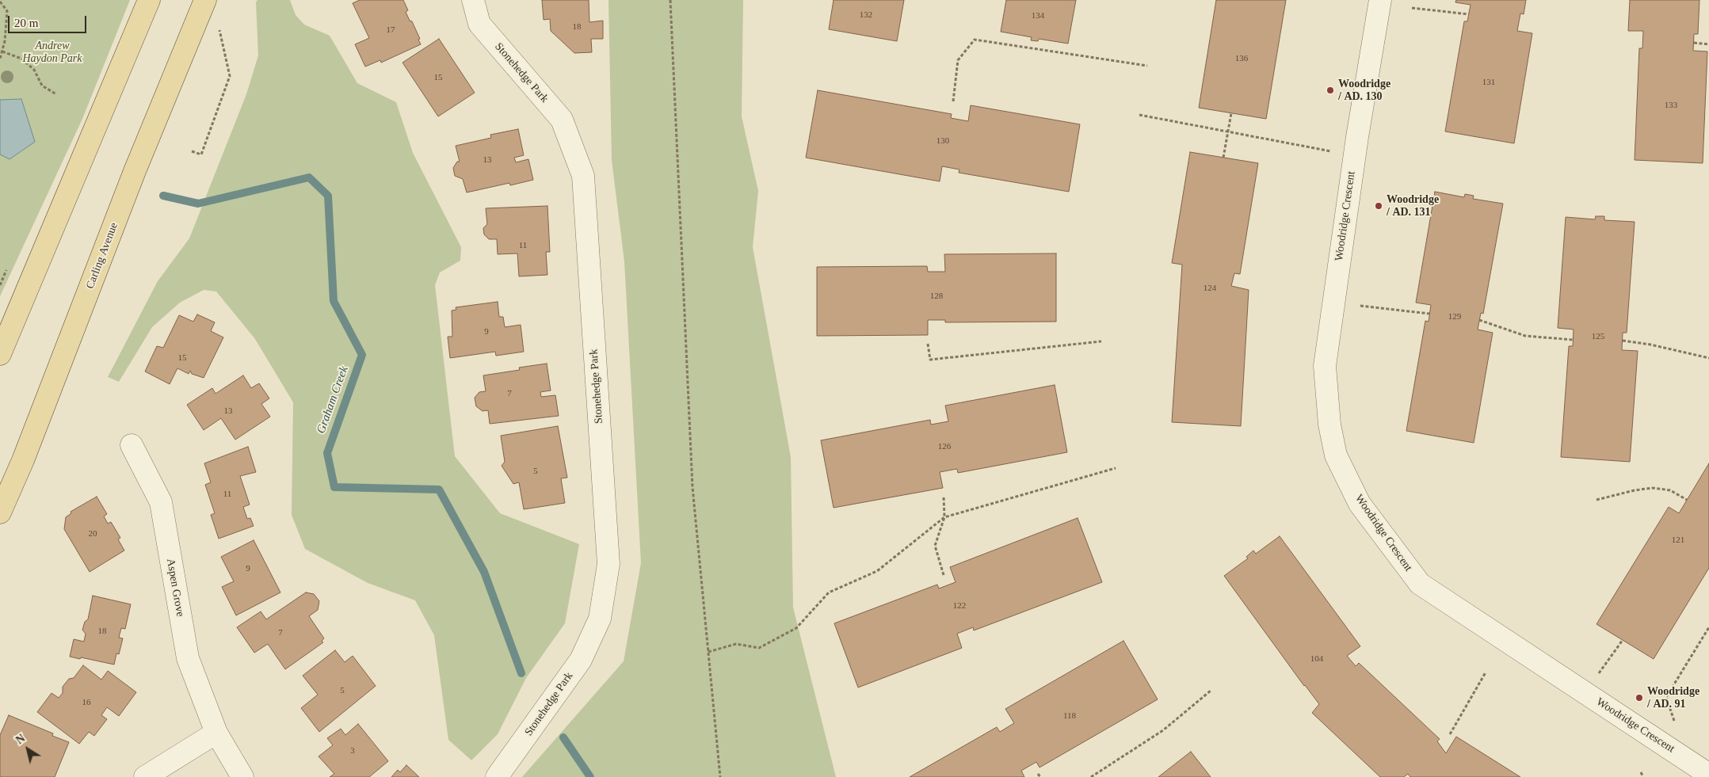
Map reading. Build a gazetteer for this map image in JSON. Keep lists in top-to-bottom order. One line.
{"streets":{"main road":["Carling Avenue"],"street":["Stonehedge Park","Woodridge Crescent","Aspen Grove"]},"water":["Graham Creek"],"parks":["Andrew Haydon Park"],"places":["Woodridge / AD. 130","Woodridge / AD. 131","Woodridge / AD. 91"],"house_numbers":["132","134","18","17","136","15","131","133","130","13","11","124","128","129","9","125","15","7","13","126","5","11","20","121","9","122","18","7","104","5","16","118","3"],"scale_bar":"20 m","north":"top left"}
